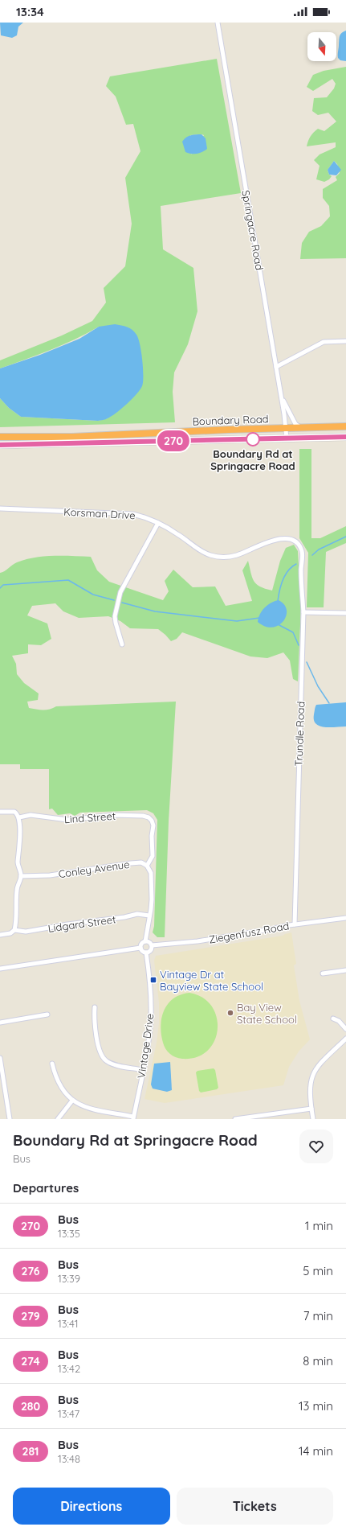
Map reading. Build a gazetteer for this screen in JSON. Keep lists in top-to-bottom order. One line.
{"streets":{"highway":["Boundary Road"],"street":["Springacre Road","Korsman Drive","Trundle Road","Lind Street","Conley Avenue","Lidgard Street","Ziegenfusz Road","Vintage Drive"]},"crossings":[["Springacre Road","Boundary Road"],["Korsman Drive","Trundle Road"],["Trundle Road","Ziegenfusz Road"],["Lind Street","Conley Avenue"],["Ziegenfusz Road","Vintage Drive"]],"places":{"other":["Boundary Rd at Springacre Road","Bay View State School"],"transit":["Vintage Dr at Bayview State School"]},"lines":["bus line 270"],"north":"bottom","page":{"status":"13:34","on_map":"270","heading":[["Boundary Rd at Springacre Road","Bus"],"Departures"],"list":[{"mark":"270","name":"Bus","note":"13:35","value":"1 min"},{"mark":"276","name":"Bus","note":"13:39","value":"5 min"},{"mark":"279","name":"Bus","note":"13:41","value":"7 min"},{"mark":"274","name":"Bus","note":"13:42","value":"8 min"},{"mark":"280","name":"Bus","note":"13:47","value":"13 min"},{"mark":"281","name":"Bus","note":"13:48","value":"14 min"}],"buttons":["Directions","Tickets"]}}
